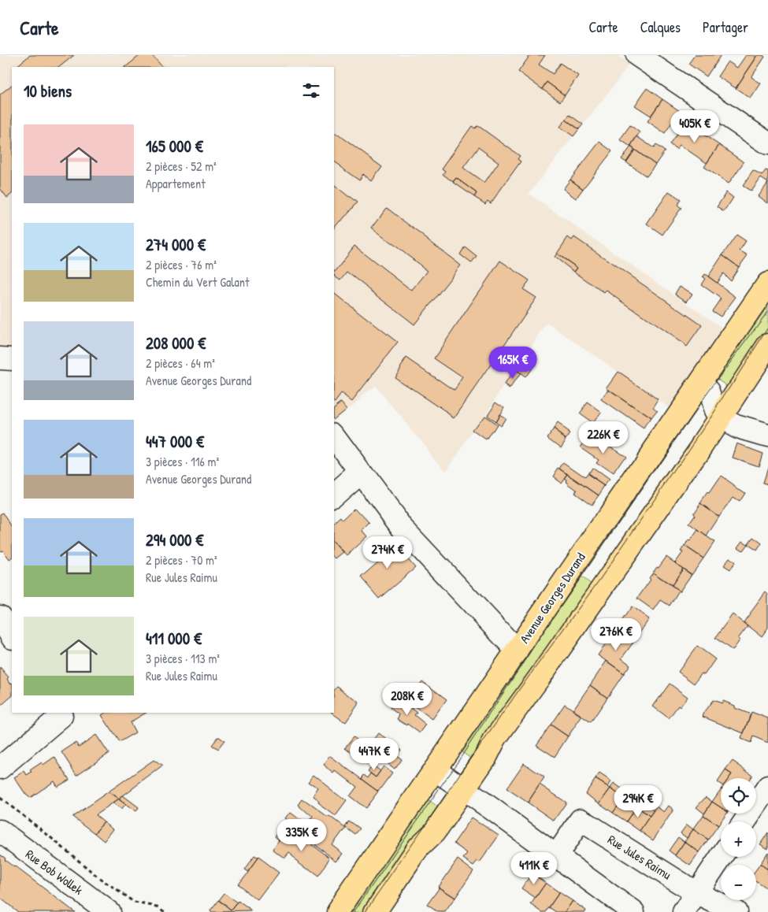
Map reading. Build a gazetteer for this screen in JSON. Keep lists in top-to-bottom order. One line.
{"streets":{"main road":["Avenue Georges Durand"],"street":["Rue Jules Raimu","Rue Bob Wollek"]},"page":{"header":"Carte","nav":["Carte","Calques","Partager"],"heading":"10 biens","price":["405K €","165K €","226K €","274K €","276K €","208K €","447K €","294K €","335K €","411K €"],"list":[{"name":"165 000 €","note":"2 pièces · 52 m² · Appartement"},{"name":"274 000 €","note":"2 pièces · 76 m² · Chemin du Vert Galant"},{"name":"208 000 €","note":"2 pièces · 64 m² · Avenue Georges Durand"},{"name":"447 000 €","note":"3 pièces · 116 m² · Avenue Georges Durand"},{"name":"294 000 €","note":"2 pièces · 70 m² · Rue Jules Raimu"},{"name":"411 000 €","note":"3 pièces · 113 m² · Rue Jules Raimu"}],"map_buttons":["+","−"]}}
